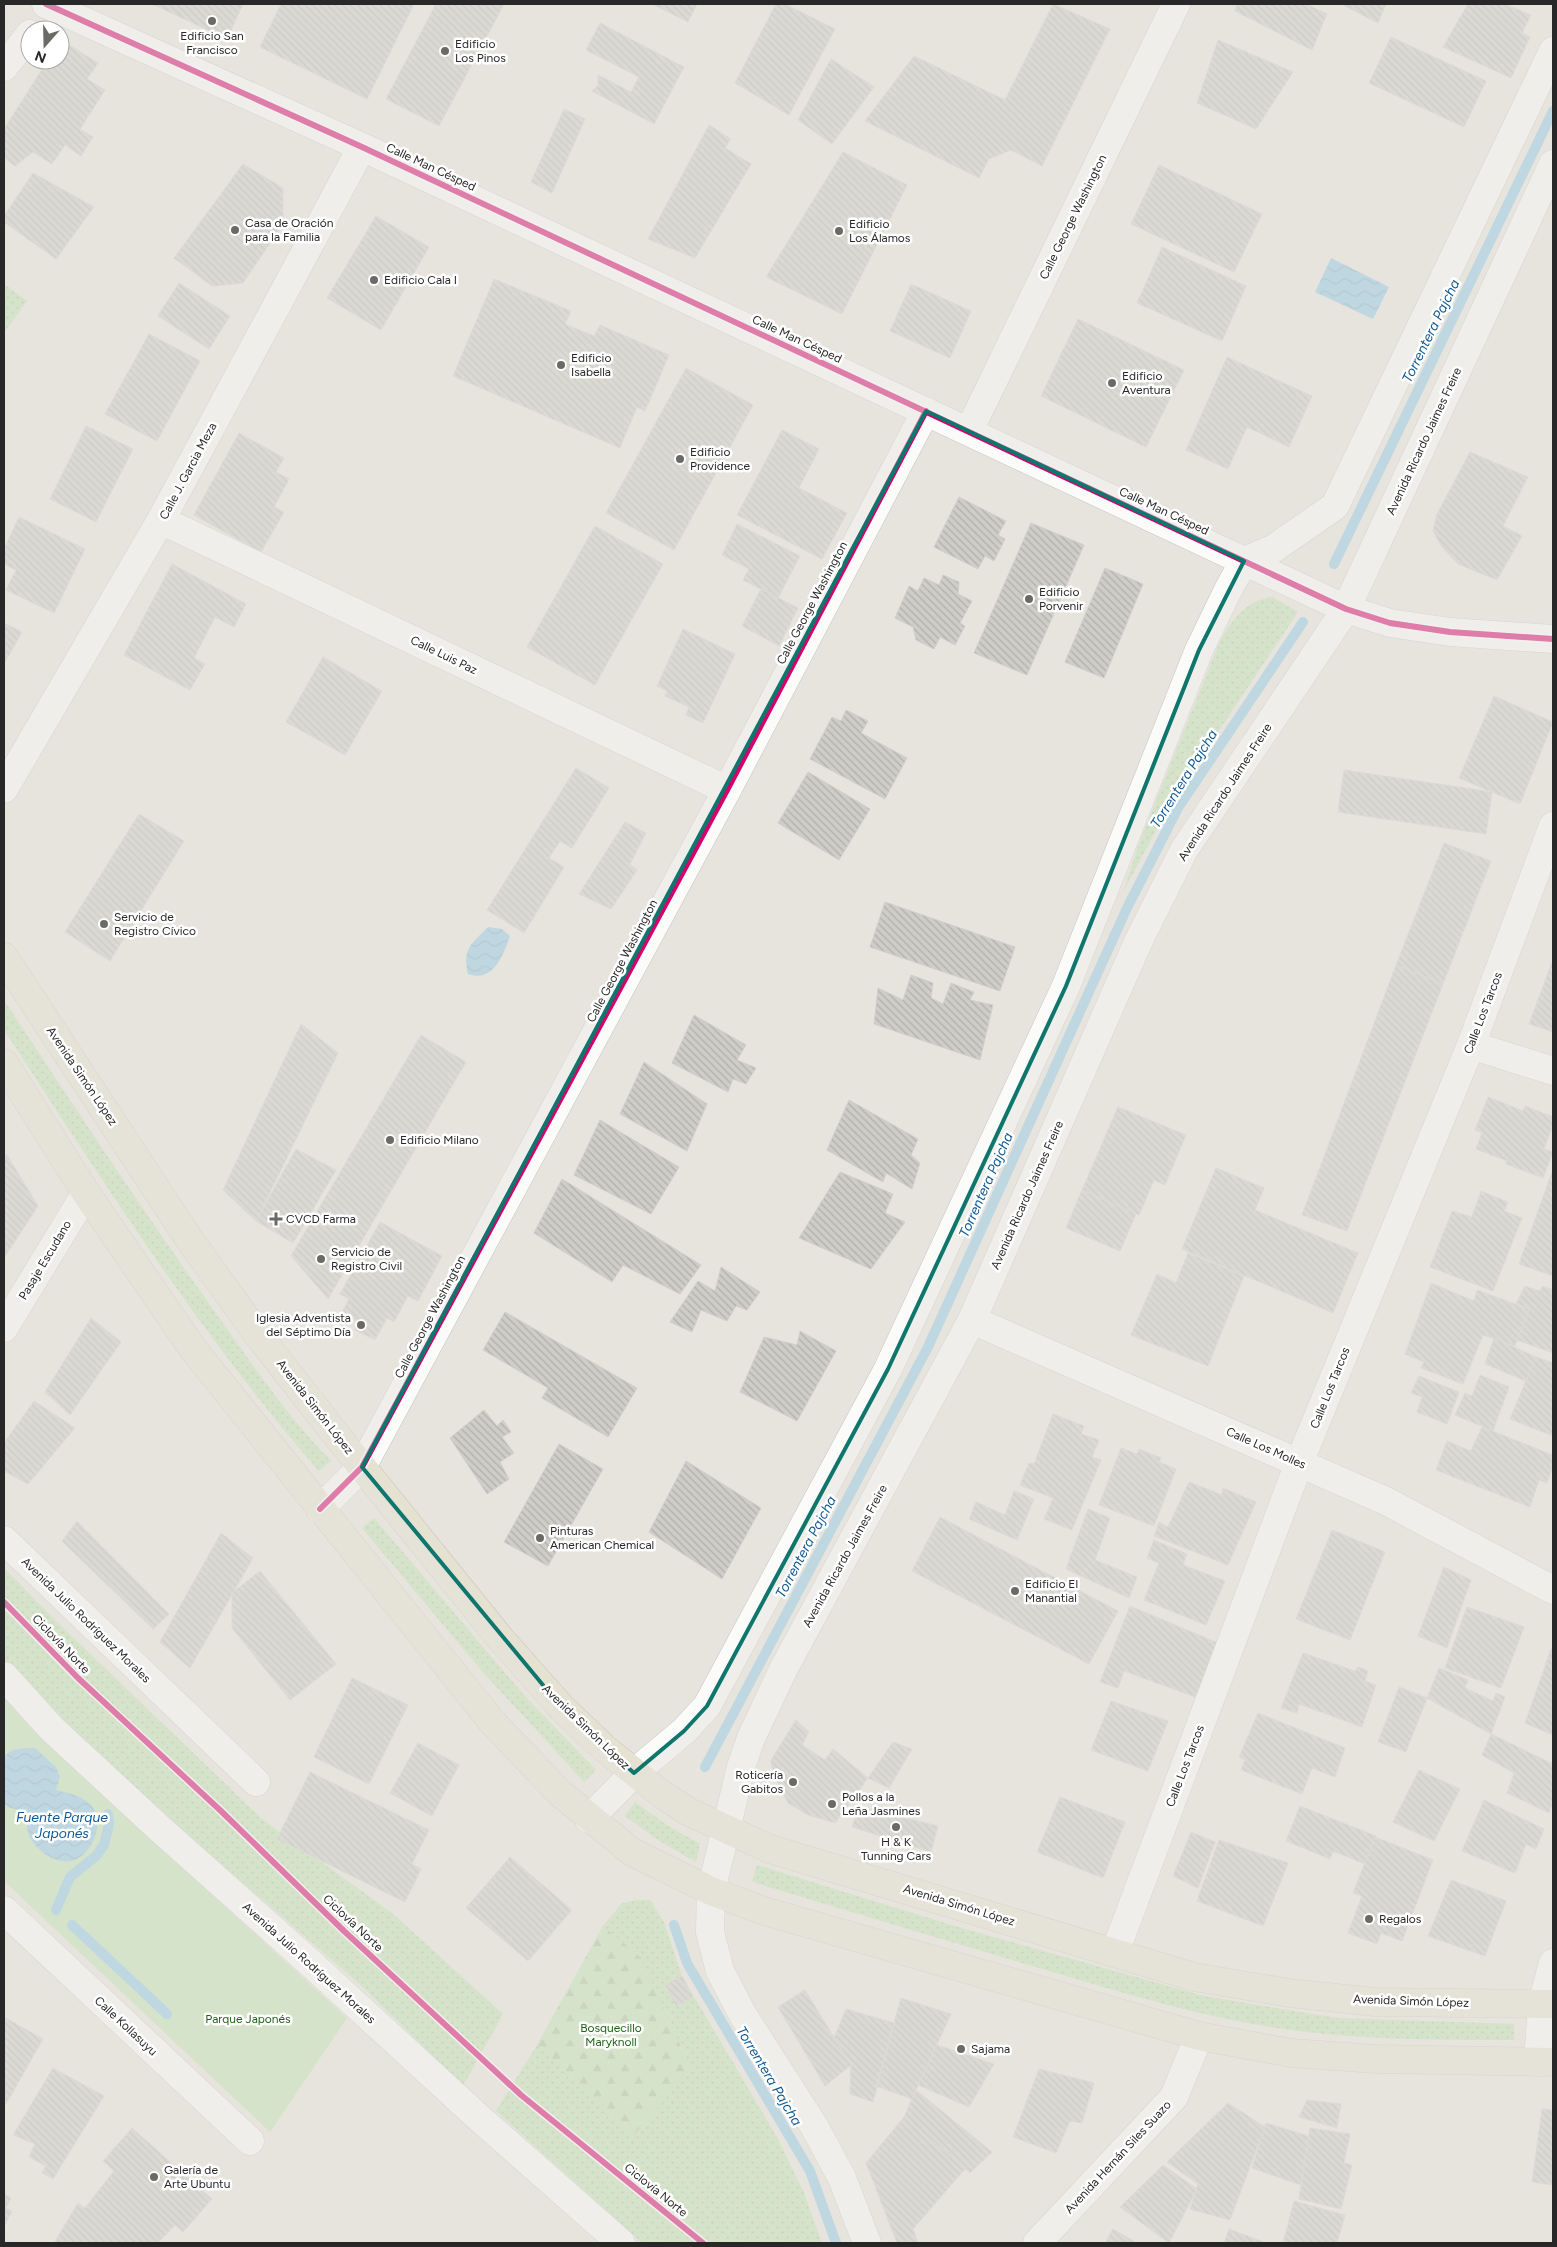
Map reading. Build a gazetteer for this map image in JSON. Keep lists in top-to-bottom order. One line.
{"streets":{"main road":["Avenida Simón López"],"street":["Calle Man Césped","Calle George Washington","Avenida Ricardo Jaimes Freire","Calle J. Garcia Meza","Calle Luis Paz","Calle Los Tarcos","Pasaje Escudano","Calle Los Molles","Avenida Julio Rodríguez Morales","Calle Kollasuyu","Avenida Hernán Siles Suazo"],"cycle path":["Ciclovía Norte"]},"crossings":[["Calle Man Césped","Calle George Washington"],["Calle Man Césped","Avenida Ricardo Jaimes Freire"],["Calle Man Césped","Calle J. Garcia Meza"],["Calle George Washington","Calle Luis Paz"],["Calle George Washington","Avenida Simón López"],["Avenida Ricardo Jaimes Freire","Avenida Simón López"],["Avenida Ricardo Jaimes Freire","Calle Los Molles"],["Calle J. Garcia Meza","Calle Luis Paz"],["Calle Los Tarcos","Avenida Simón López"],["Calle Los Tarcos","Calle Los Molles"]],"water":["Torrentera Pajcha","Fuente Parque Japonés"],"parks":["Parque Japonés","Bosquecillo Maryknoll"],"places":{"other":["Edificio San Francisco","Edificio Los Pinos","Casa de Oración para la Familia","Edificio Los Álamos","Edificio Cala I","Edificio Isabella","Edificio Aventura","Edificio Providence","Edificio Porvenir","Servicio de Registro Cívico","Edificio Milano","Servicio de Registro Civil","Iglesia Adventista del Séptimo Día","Pinturas American Chemical","Edificio El Manantial","Roticería Gabitos","Pollos a la Leña Jasmines","H & K Tunning Cars","Regalos","Sajama","Galería de Arte Ubuntu"],"health":["CVCD Farma"]},"north":"bottom"}
